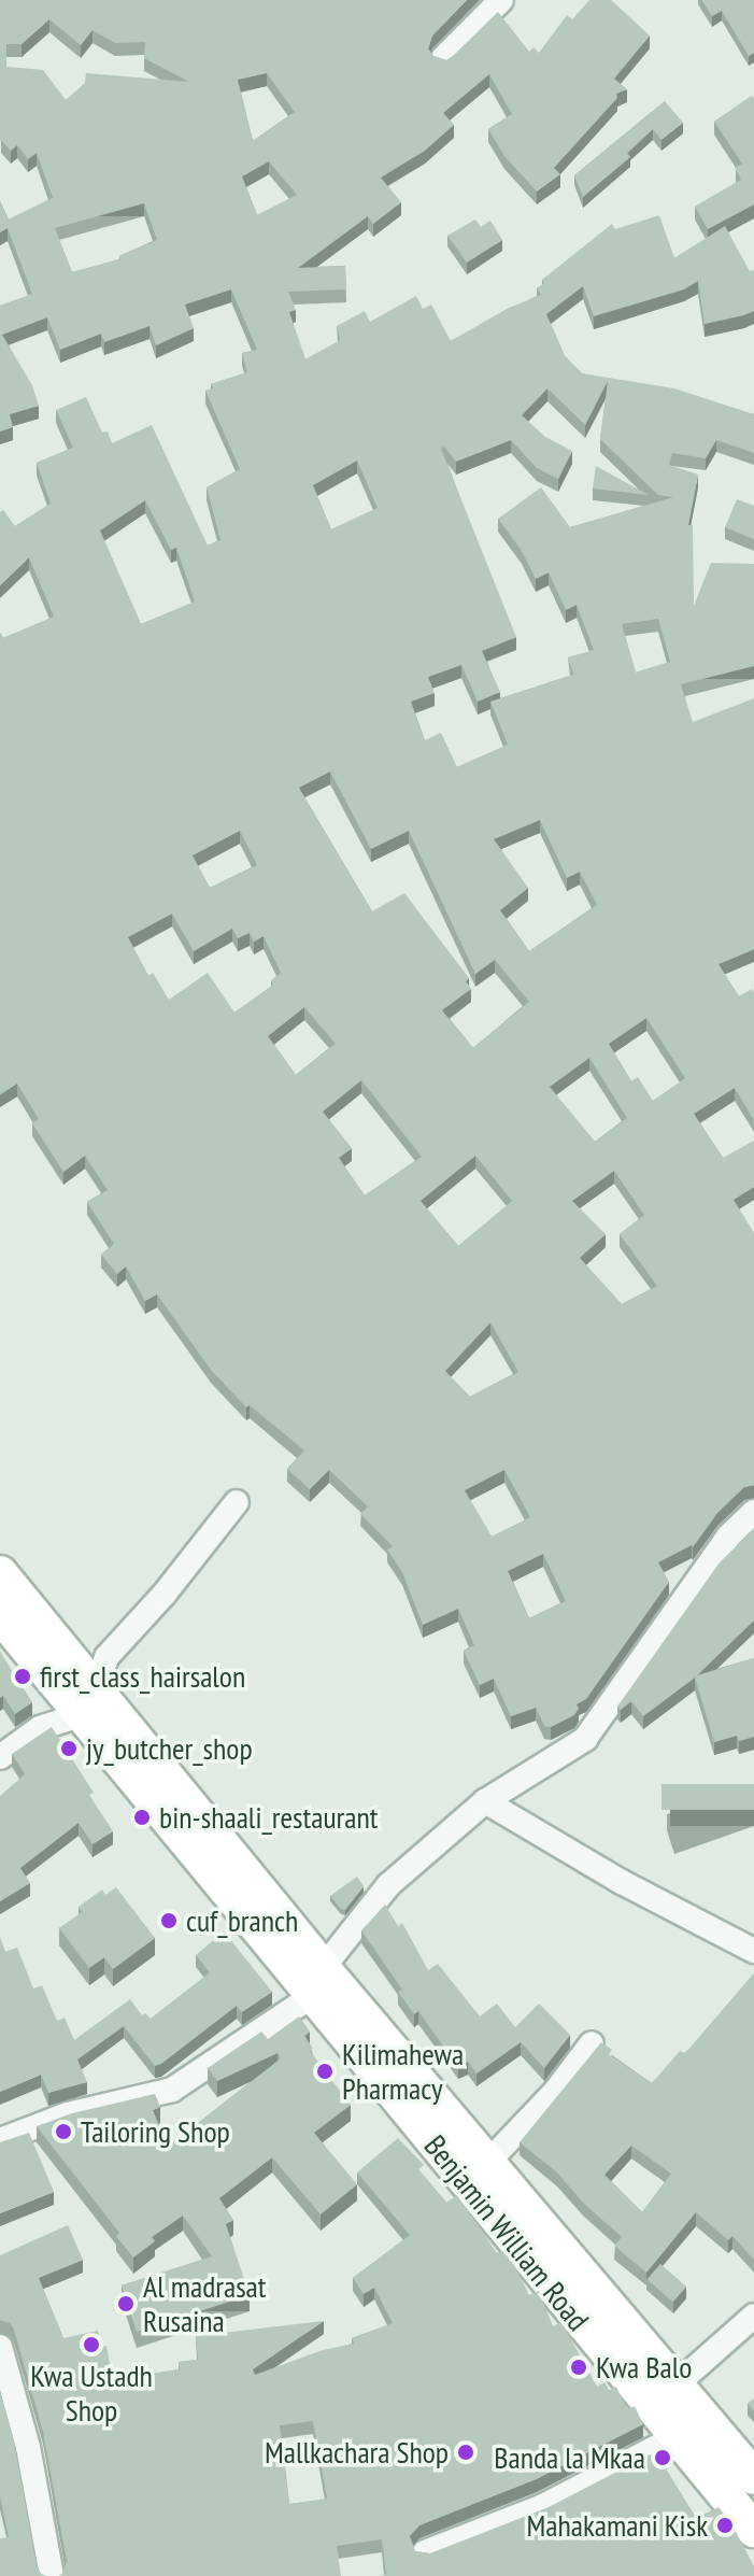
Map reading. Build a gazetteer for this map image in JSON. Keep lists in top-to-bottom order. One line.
{"streets":{"main road":["Benjamin William Road"]},"places":["first_class_hairsalon","jy_butcher_shop","bin-shaali_restaurant","cuf_branch","Kilimahewa Pharmacy","Tailoring Shop","Al madrasat Rusaina","Kwa Ustadh Shop","Kwa Balo","Mallkachara Shop","Banda la Mkaa","Mahakamani Kisk"]}
